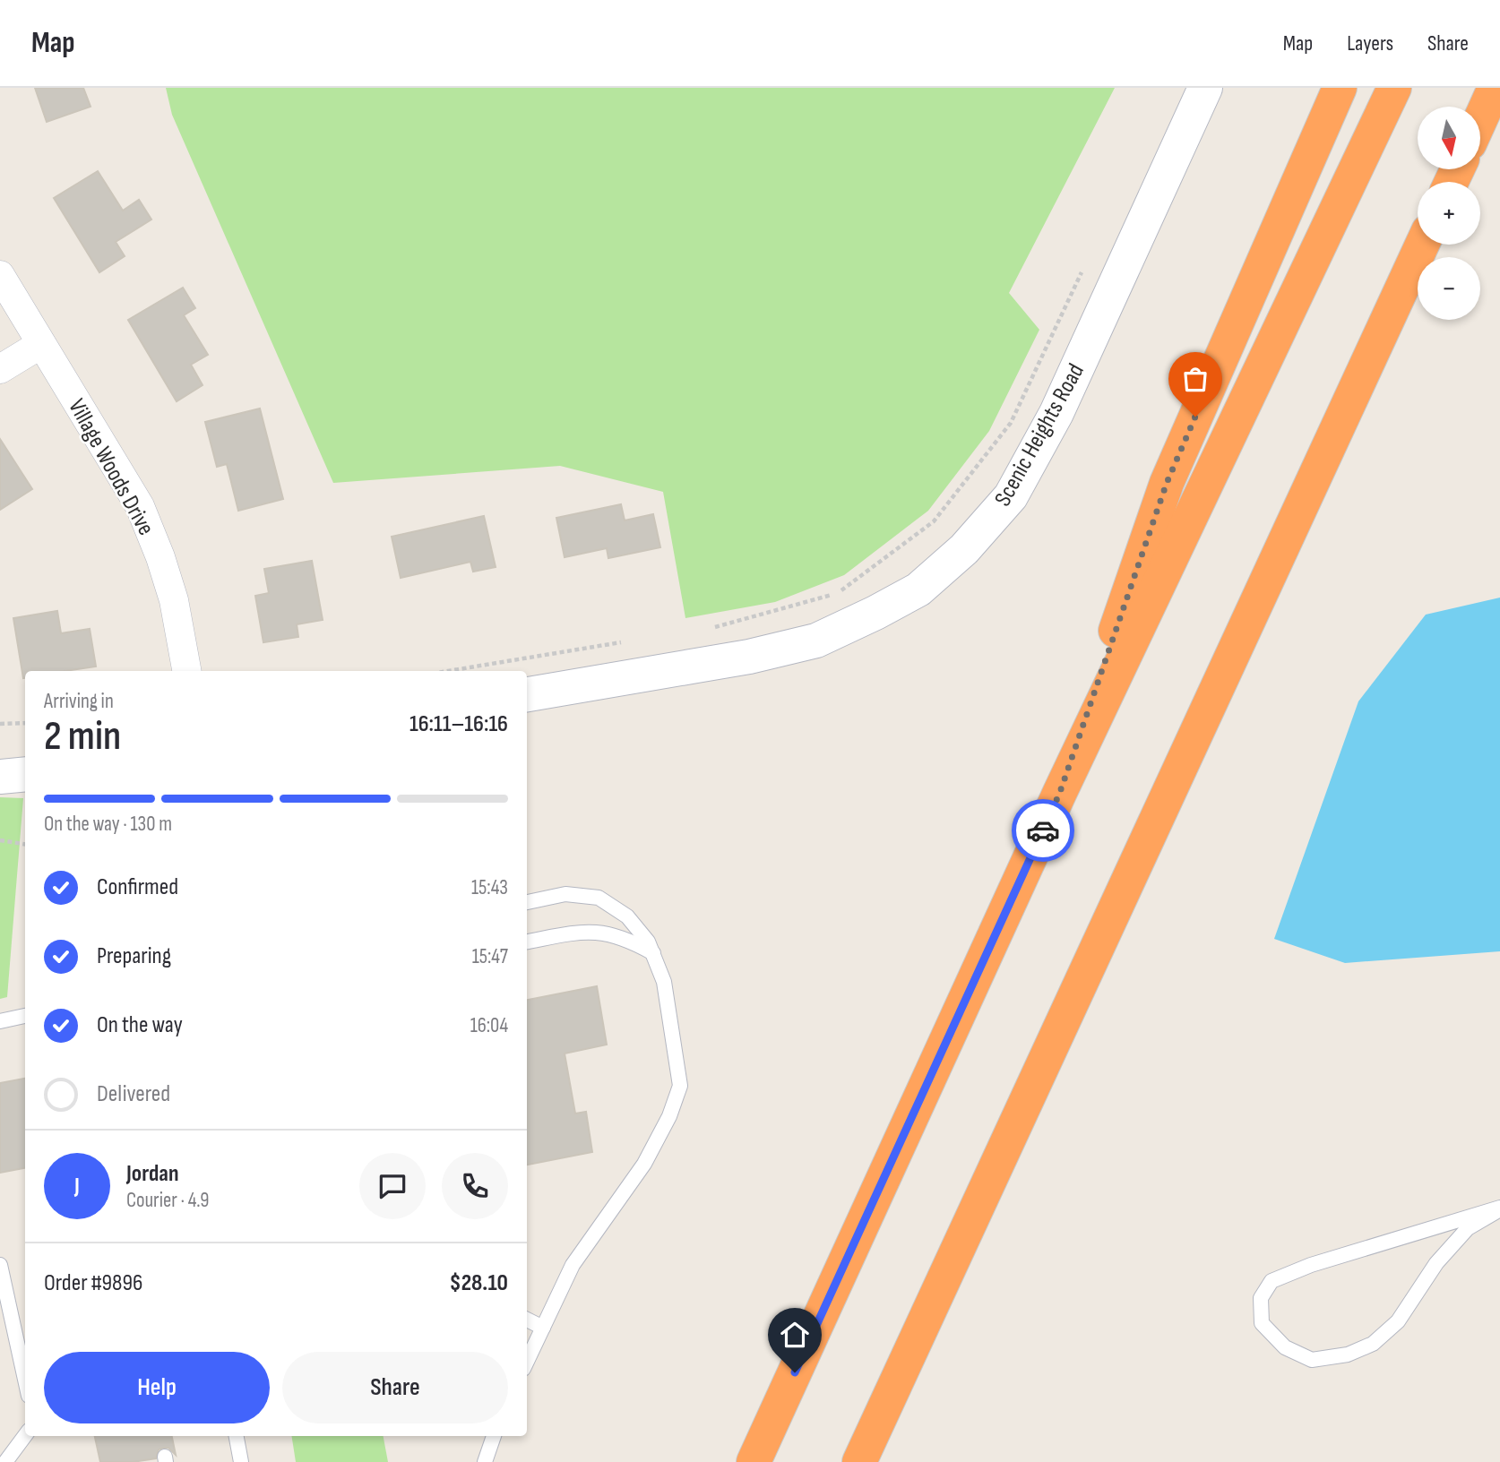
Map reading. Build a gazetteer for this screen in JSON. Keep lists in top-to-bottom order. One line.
{"streets":{"street":["Scenic Heights Road","Village Woods Drive"]},"north":"bottom","page":{"header":"Map","nav":["Map","Layers","Share"],"map_buttons":["+","−"],"heading":["2 min","Arriving in","16:11–16:16"],"panel":["Jordan","Courier · 4.9","Order #9896","$28.10"],"bar":"On the way · 130 m","list":[["Confirmed","15:43"],["Preparing","15:47"],["On the way","16:04"],"Delivered"],"round":"J","buttons":["Help","Share"]}}
